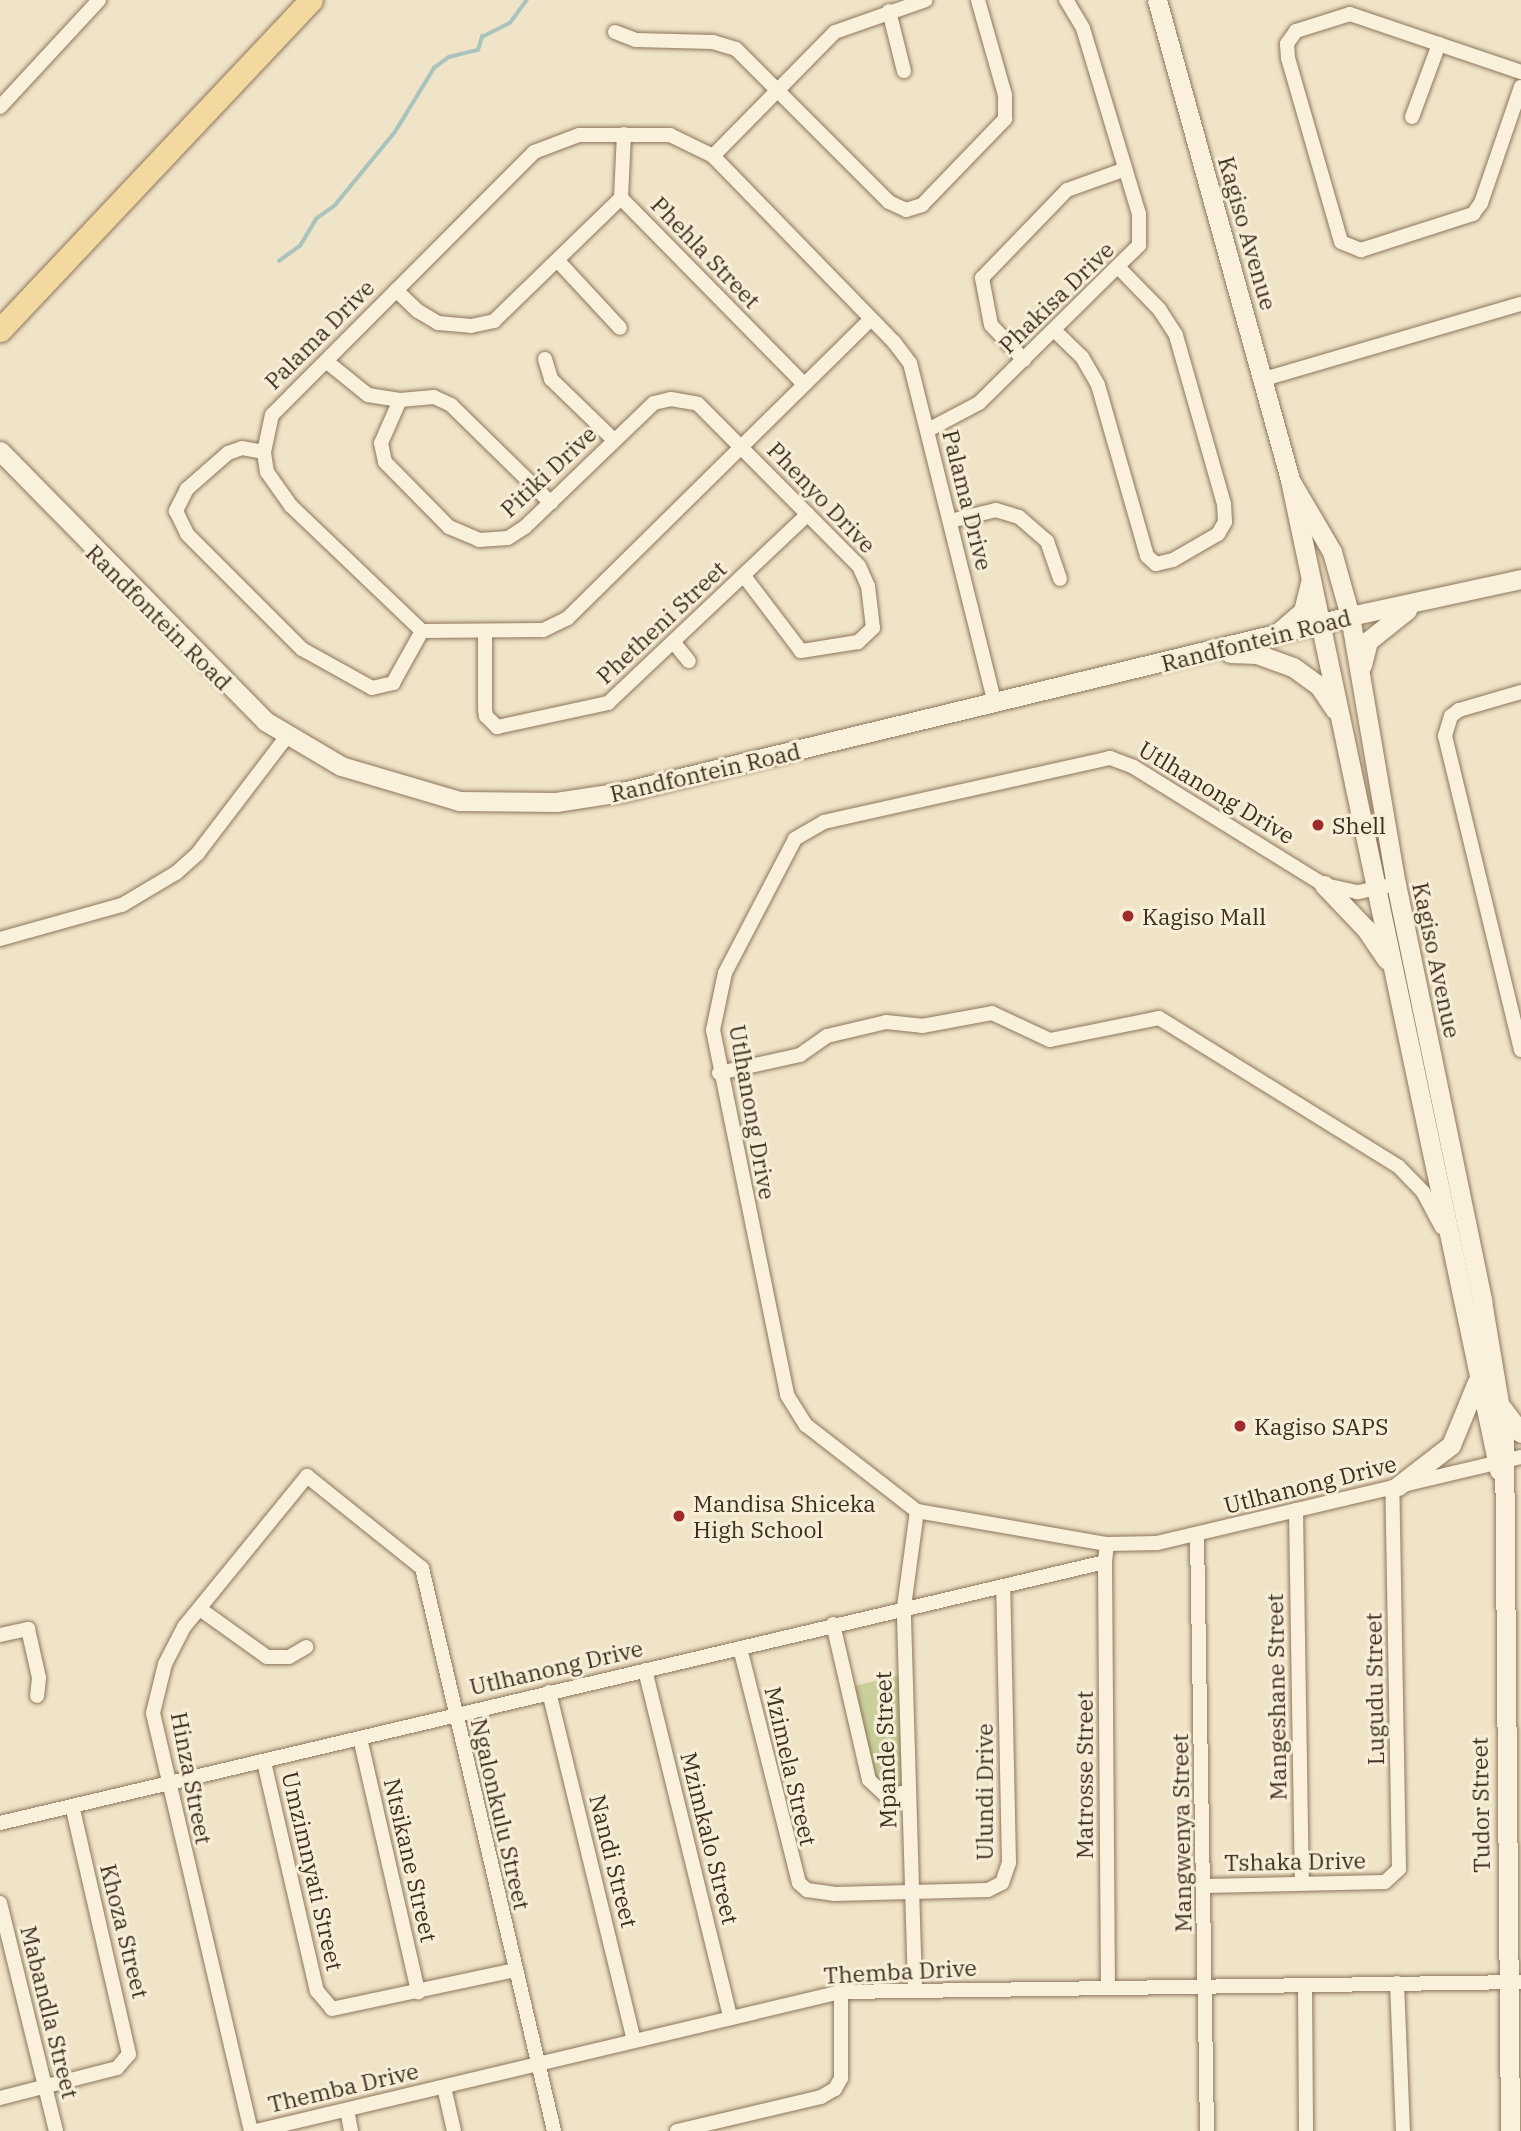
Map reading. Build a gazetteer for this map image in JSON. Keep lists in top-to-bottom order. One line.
{"streets":{"street":["Kagiso Avenue","Phehla Street","Phakisa Drive","Palama Drive","Pitiki Drive","Phenyo Drive","Randfontein Road","Phetheni Street","Utlhanong Drive","Lugudu Street","Mangeshane Street","Mpande Street","Mzimela Street","Matrosse Street","Hinza Street","Ulundi Drive","Tudor Street","Ngalonkulu Street","Mangwenya Street","Mzimkalo Street","Ntsikane Street","Nandi Street","Tshaka Drive","Umzimnyati Street","Khoza Street","Themba Drive","Mabandla Street"]},"crossings":[["Kagiso Avenue","Randfontein Road"],["Kagiso Avenue","Utlhanong Drive"],["Kagiso Avenue","Tudor Street"],["Phehla Street","Palama Drive"],["Phakisa Drive","Palama Drive"],["Palama Drive","Randfontein Road"],["Pitiki Drive","Phenyo Drive"],["Phenyo Drive","Phetheni Street"],["Utlhanong Drive","Lugudu Street"],["Utlhanong Drive","Mangeshane Street"],["Utlhanong Drive","Mpande Street"],["Utlhanong Drive","Mzimela Street"],["Utlhanong Drive","Matrosse Street"],["Utlhanong Drive","Hinza Street"],["Utlhanong Drive","Ulundi Drive"],["Utlhanong Drive","Tudor Street"],["Utlhanong Drive","Ngalonkulu Street"],["Utlhanong Drive","Mangwenya Street"],["Utlhanong Drive","Mzimkalo Street"],["Utlhanong Drive","Ntsikane Street"],["Utlhanong Drive","Nandi Street"],["Utlhanong Drive","Umzimnyati Street"],["Utlhanong Drive","Khoza Street"],["Lugudu Street","Tshaka Drive"],["Mangeshane Street","Tshaka Drive"],["Mpande Street","Ulundi Drive"],["Mpande Street","Themba Drive"],["Mzimela Street","Ulundi Drive"],["Matrosse Street","Themba Drive"],["Hinza Street","Ngalonkulu Street"],["Hinza Street","Themba Drive"],["Tudor Street","Themba Drive"],["Ngalonkulu Street","Umzimnyati Street"],["Ngalonkulu Street","Themba Drive"],["Mangwenya Street","Tshaka Drive"],["Mangwenya Street","Themba Drive"],["Mzimkalo Street","Themba Drive"],["Ntsikane Street","Umzimnyati Street"],["Nandi Street","Themba Drive"],["Khoza Street","Mabandla Street"]],"places":["Shell","Kagiso Mall","Kagiso SAPS","Mandisa Shiceka High School"]}
